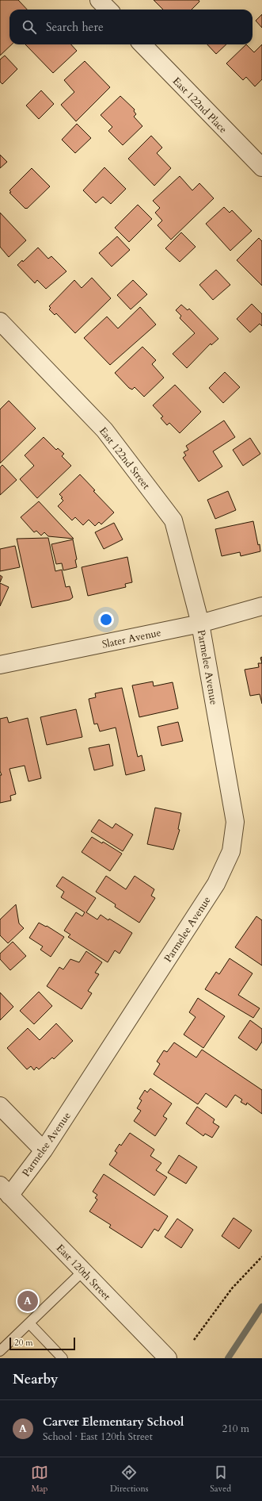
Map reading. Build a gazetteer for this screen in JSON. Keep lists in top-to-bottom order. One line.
{"streets":{"street":["East 122nd Place","East 122nd Street","Slater Avenue","Parmelee Avenue","East 120th Street"]},"crossings":[["East 122nd Street","Slater Avenue"],["East 122nd Street","Parmelee Avenue"],["Slater Avenue","Parmelee Avenue"],["Parmelee Avenue","East 120th Street"]],"scale_bar":"20 m","page":{"search":"Search here","pins":"A","scale":"20 m","heading":"Nearby","list":[{"mark":"A","name":"Carver Elementary School","note":"School · East 120th Street","value":"210 m"}],"nav":["Map","Directions","Saved"]}}
